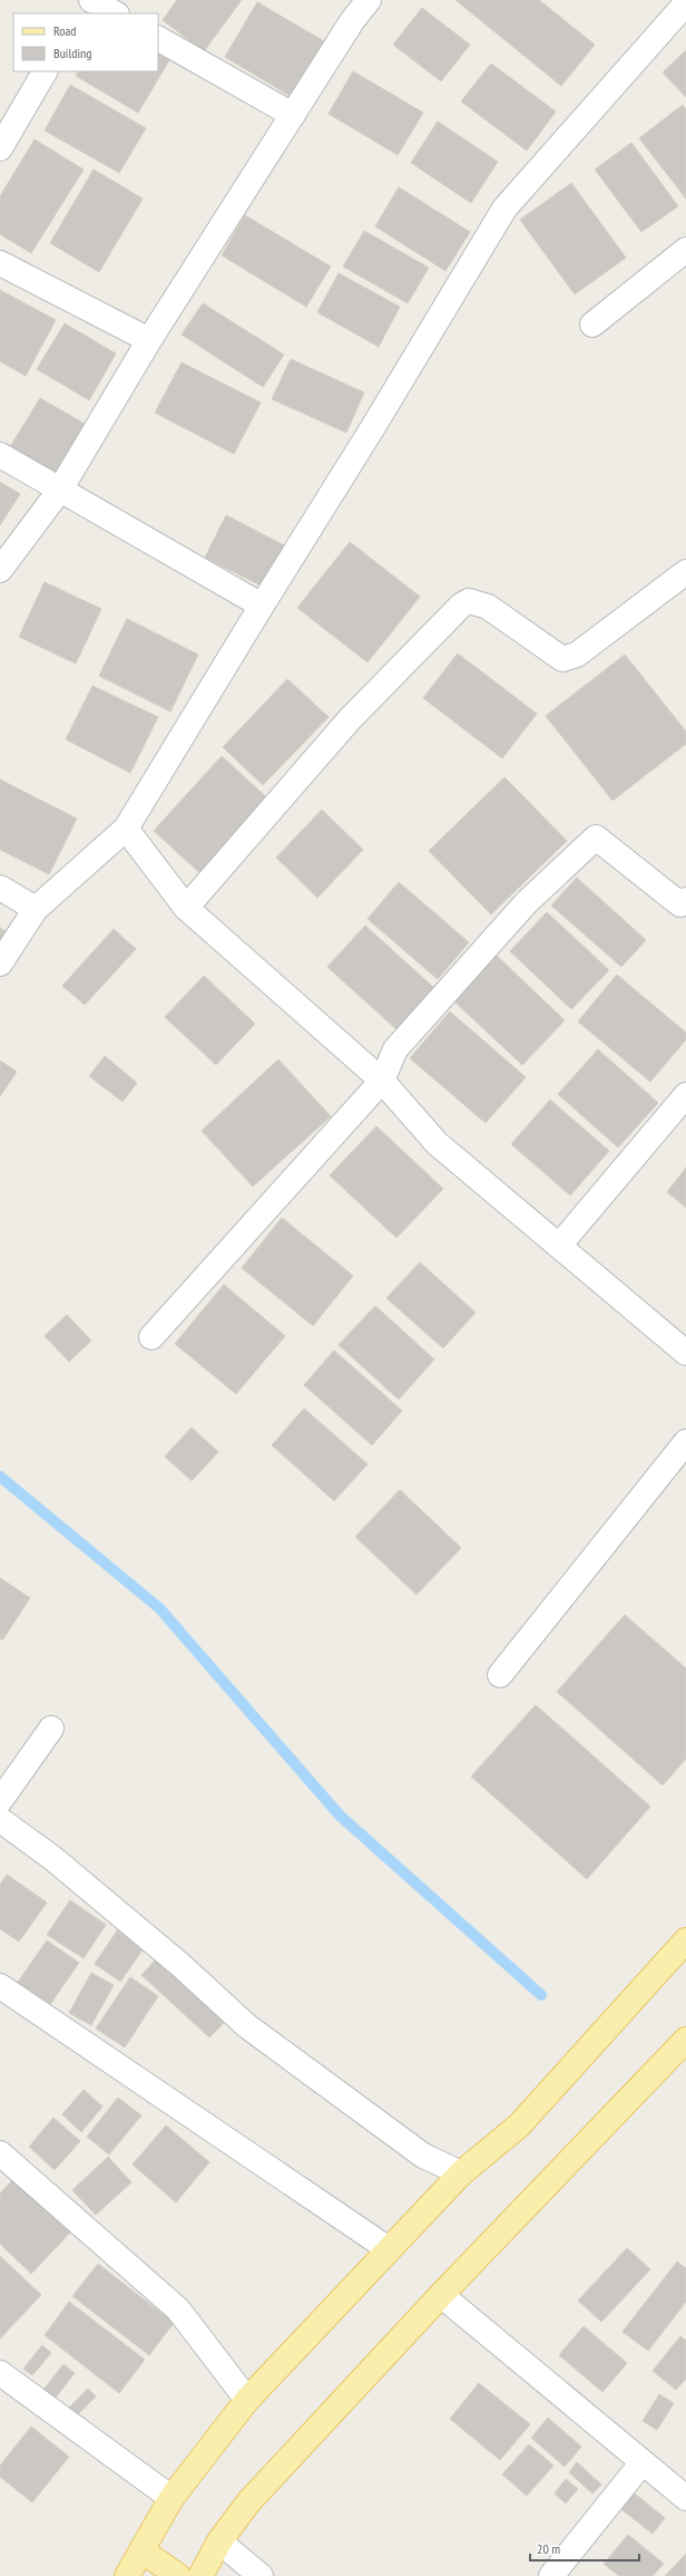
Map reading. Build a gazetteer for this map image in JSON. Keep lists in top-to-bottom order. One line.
{"legend":["Road","Building"],"scale_bar":"20 m"}
